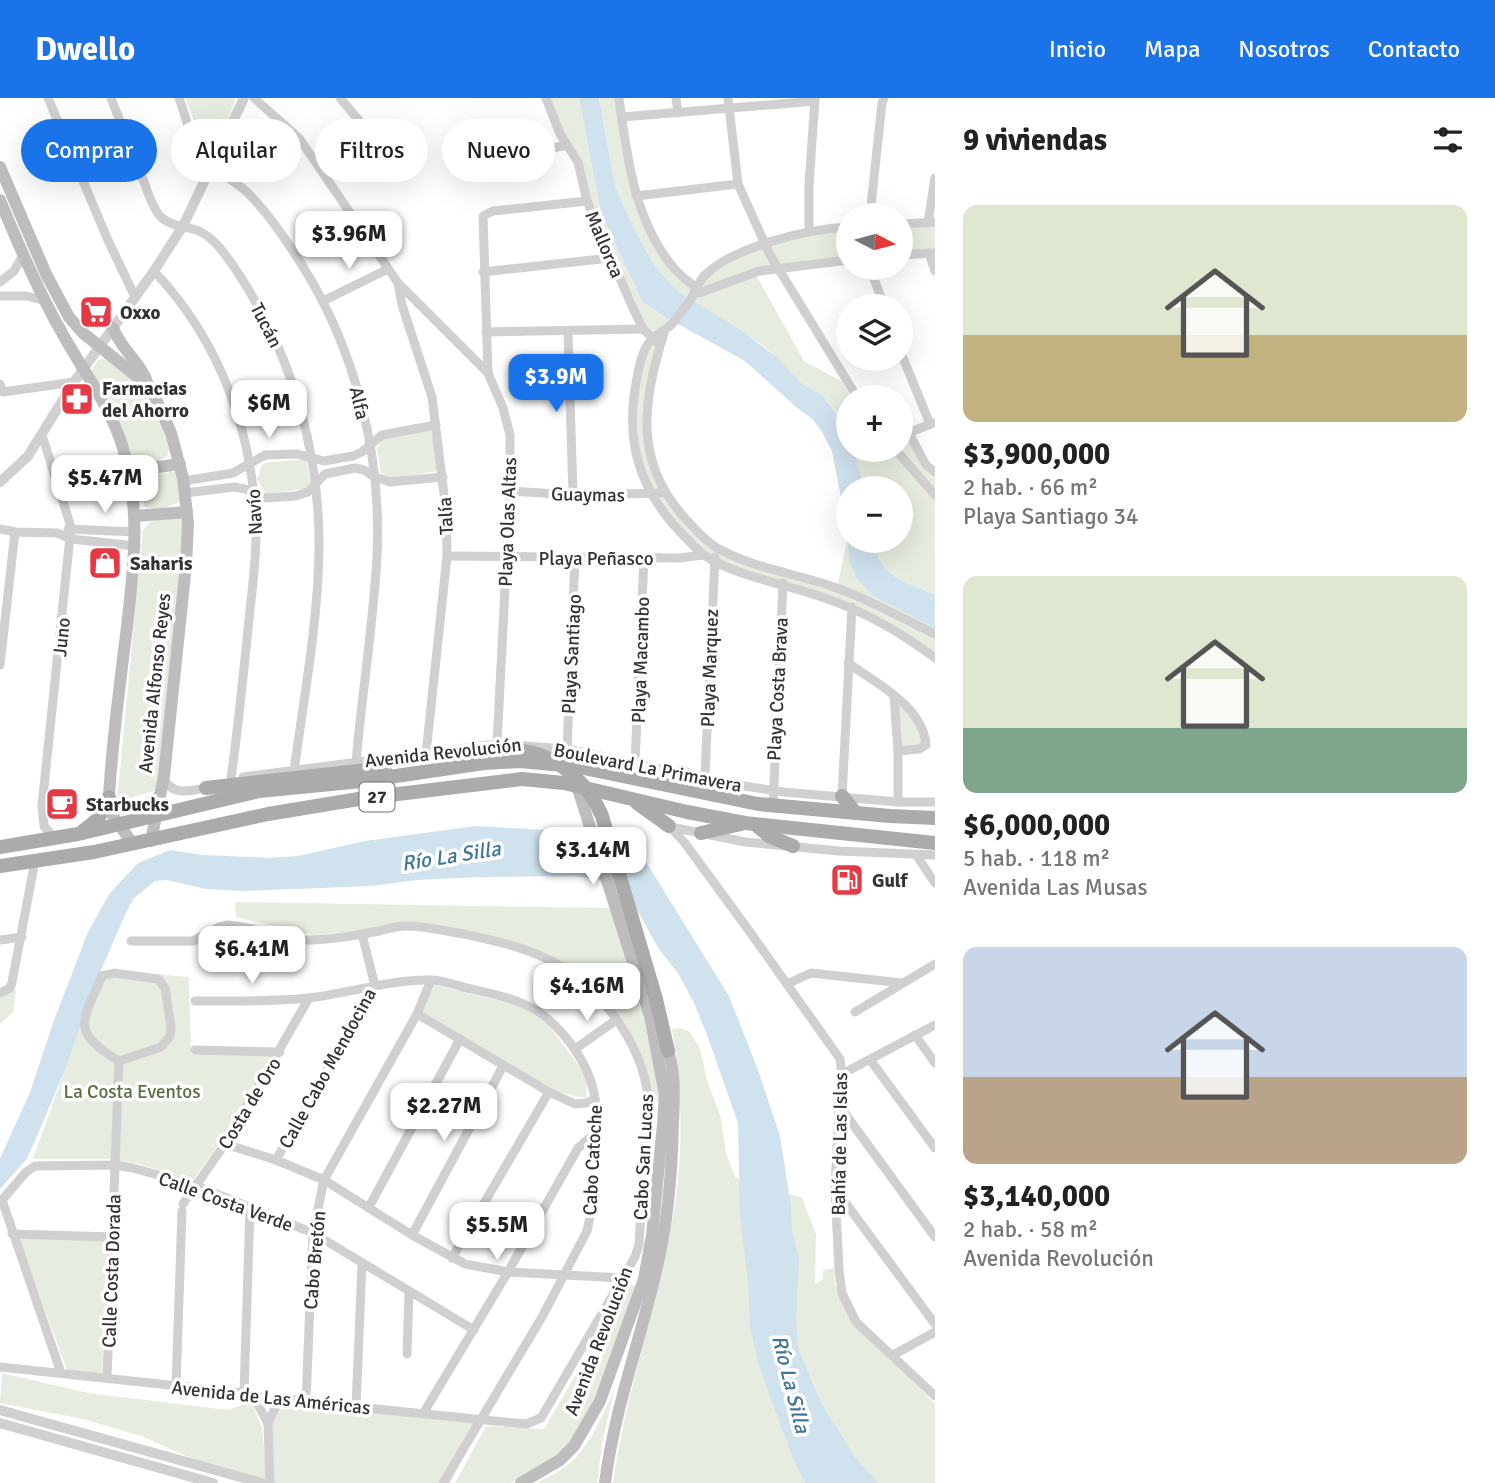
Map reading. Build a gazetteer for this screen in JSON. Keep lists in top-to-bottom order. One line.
{"streets":{"main road":["Avenida Alfonso Reyes","Avenida Revolución","27"],"street":["Mallorca","Tucán","Alfa","Guaymas","Navío","Talía","Playa Olas Altas","Playa Peñasco","Juno","Playa Santiago","Playa Macambo","Playa Marquez","Playa Costa Brava","Boulevard La Primavera","Calle Cabo Mendocina","Costa de Oro","Bahía de Las Islas","Cabo San Lucas","Cabo Catoche","Calle Costa Verde","Cabo Bretón","Calle Costa Dorada","Avenida de Las Américas"]},"crossings":[["Tucán","Navío"],["Tucán","Boulevard La Primavera"],["Alfa","Boulevard La Primavera"],["Guaymas","Playa Olas Altas"],["Navío","Boulevard La Primavera"],["Talía","Playa Olas Altas"],["Talía","Playa Peñasco"],["Talía","Boulevard La Primavera"],["Playa Olas Altas","Playa Peñasco"],["Playa Olas Altas","Boulevard La Primavera"],["Playa Peñasco","Playa Santiago"],["Playa Peñasco","Playa Macambo"],["Juno","Avenida Revolución"],["Playa Santiago","Boulevard La Primavera"],["Playa Macambo","Boulevard La Primavera"],["Playa Marquez","Boulevard La Primavera"],["Avenida Alfonso Reyes","Avenida Revolución"],["Avenida Alfonso Reyes","Boulevard La Primavera"],["Playa Costa Brava","Avenida Revolución"],["Playa Costa Brava","Boulevard La Primavera"],["Avenida Revolución","Boulevard La Primavera"],["Calle Cabo Mendocina","Cabo San Lucas"],["Calle Cabo Mendocina","Cabo Catoche"],["Costa de Oro","Cabo Catoche"],["Costa de Oro","Calle Costa Verde"],["Costa de Oro","Avenida de Las Américas"],["Cabo San Lucas","Avenida de Las Américas"],["Cabo Catoche","Cabo Bretón"],["Cabo Catoche","Avenida de Las Américas"],["Calle Costa Verde","Cabo Bretón"],["Calle Costa Verde","Calle Costa Dorada"],["Cabo Bretón","Avenida de Las Américas"],["Calle Costa Dorada","Avenida de Las Américas"]],"water":["Río La Silla"],"parks":["La Costa Eventos"],"places":{"supermarket":["Oxxo"],"pharmacy":["Farmacias del Ahorro"],"shop":["Saharis"],"cafe":["Starbucks"],"fuel station":["Gulf"]},"north":"right","page":{"header":"Dwello","nav":["Inicio","Mapa","Nosotros","Contacto"],"heading":"9 viviendas","chip":["Comprar","Alquilar","Filtros","Nuevo"],"list":[{"name":"$3,900,000","note":"2 hab. · 66 m² · Playa Santiago 34"},{"name":"$6,000,000","note":"5 hab. · 118 m² · Avenida Las Musas"},{"name":"$3,140,000","note":"2 hab. · 58 m² · Avenida Revolución"}],"map_buttons":["+","−"],"price":["$3.96M","$3.9M","$6M","$5.47M","$3.14M","$6.41M","$4.16M","$2.27M","$5.5M"]}}
